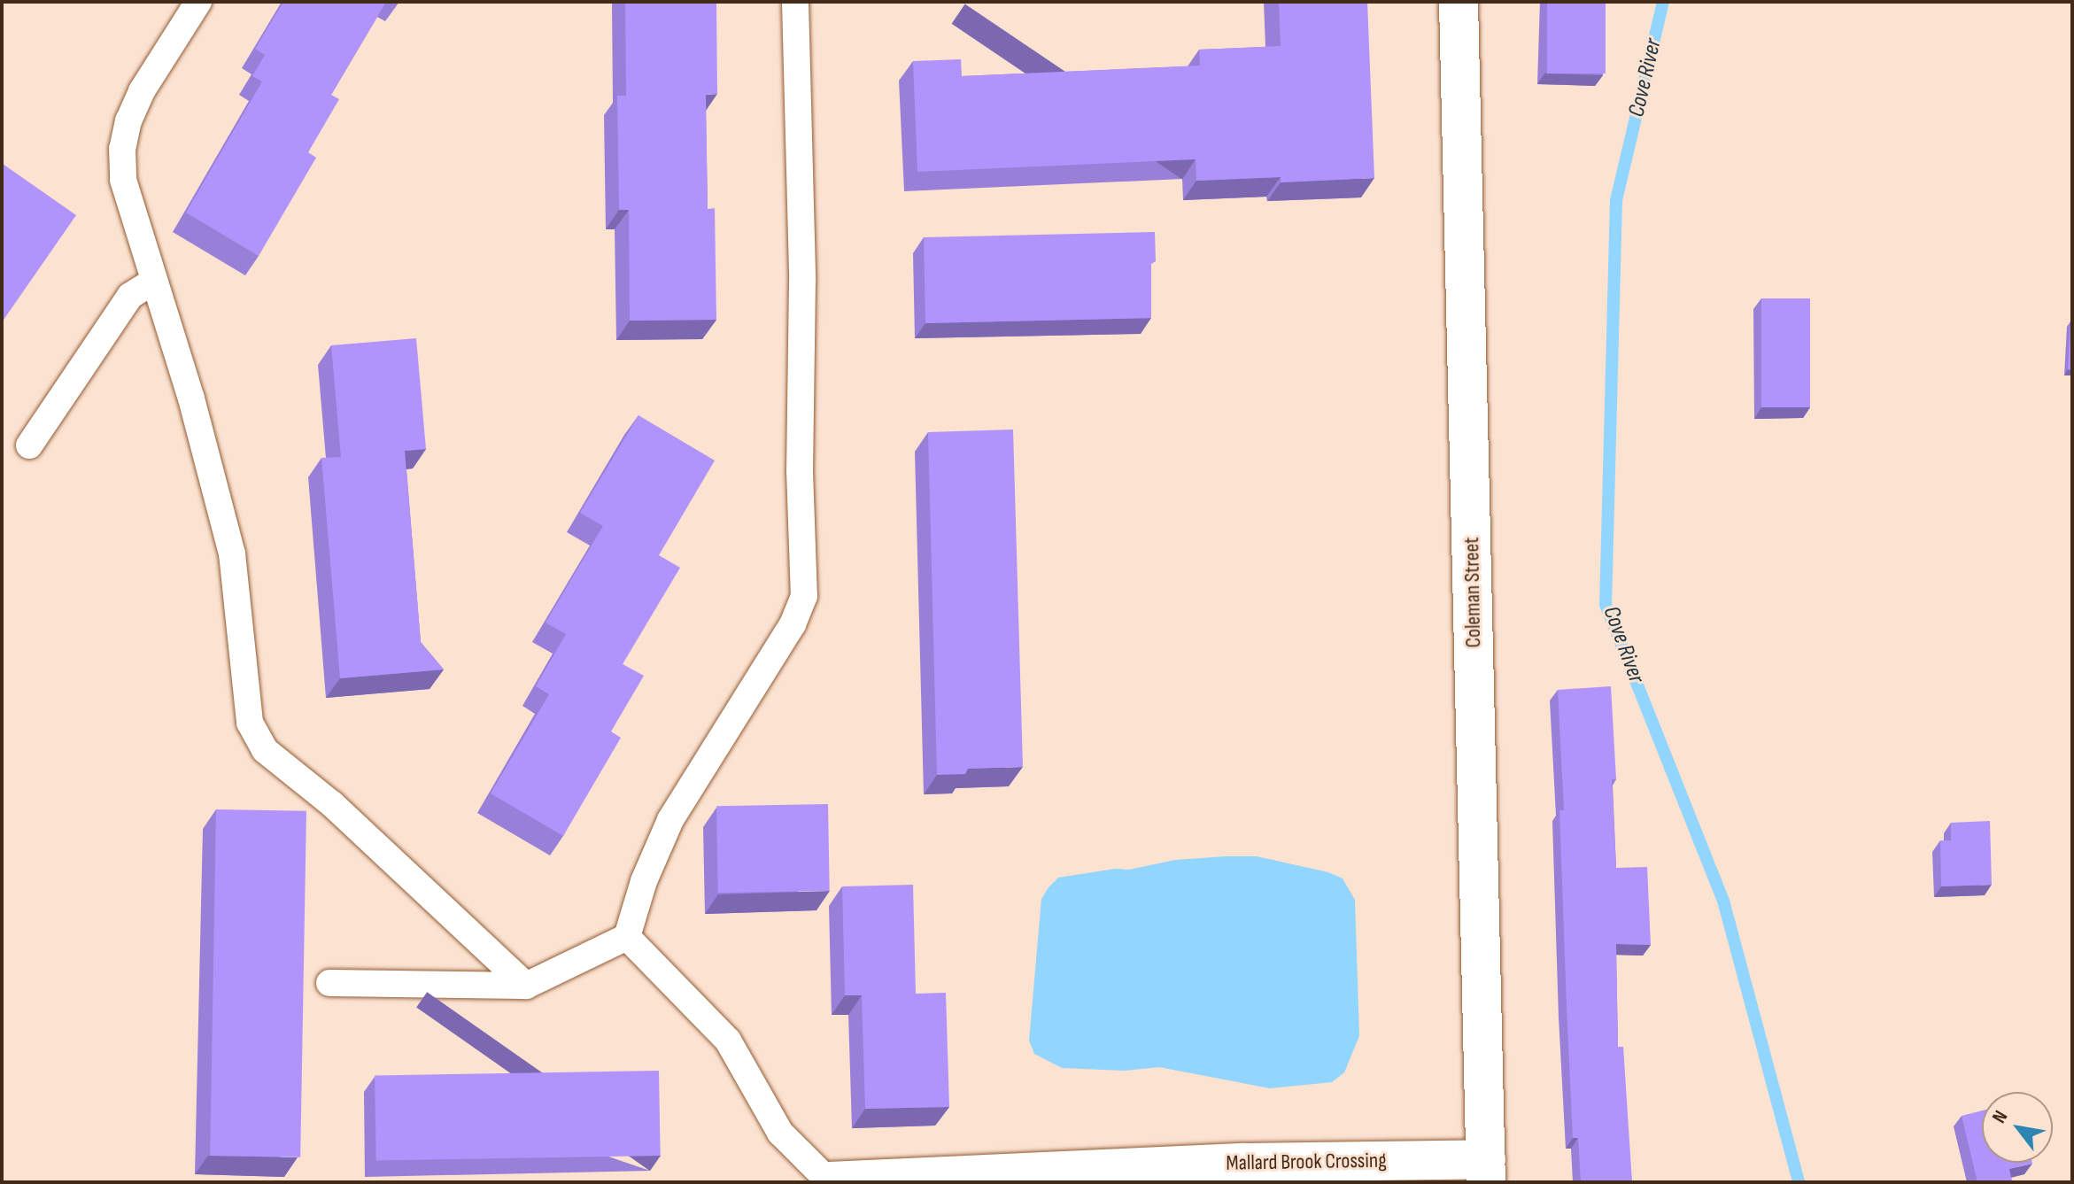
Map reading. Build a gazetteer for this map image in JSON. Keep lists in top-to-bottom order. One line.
{"streets":{"street":["Coleman Street","Mallard Brook Crossing"]},"crossings":[["Coleman Street","Mallard Brook Crossing"]],"water":["Cove River"],"north":"top left"}
